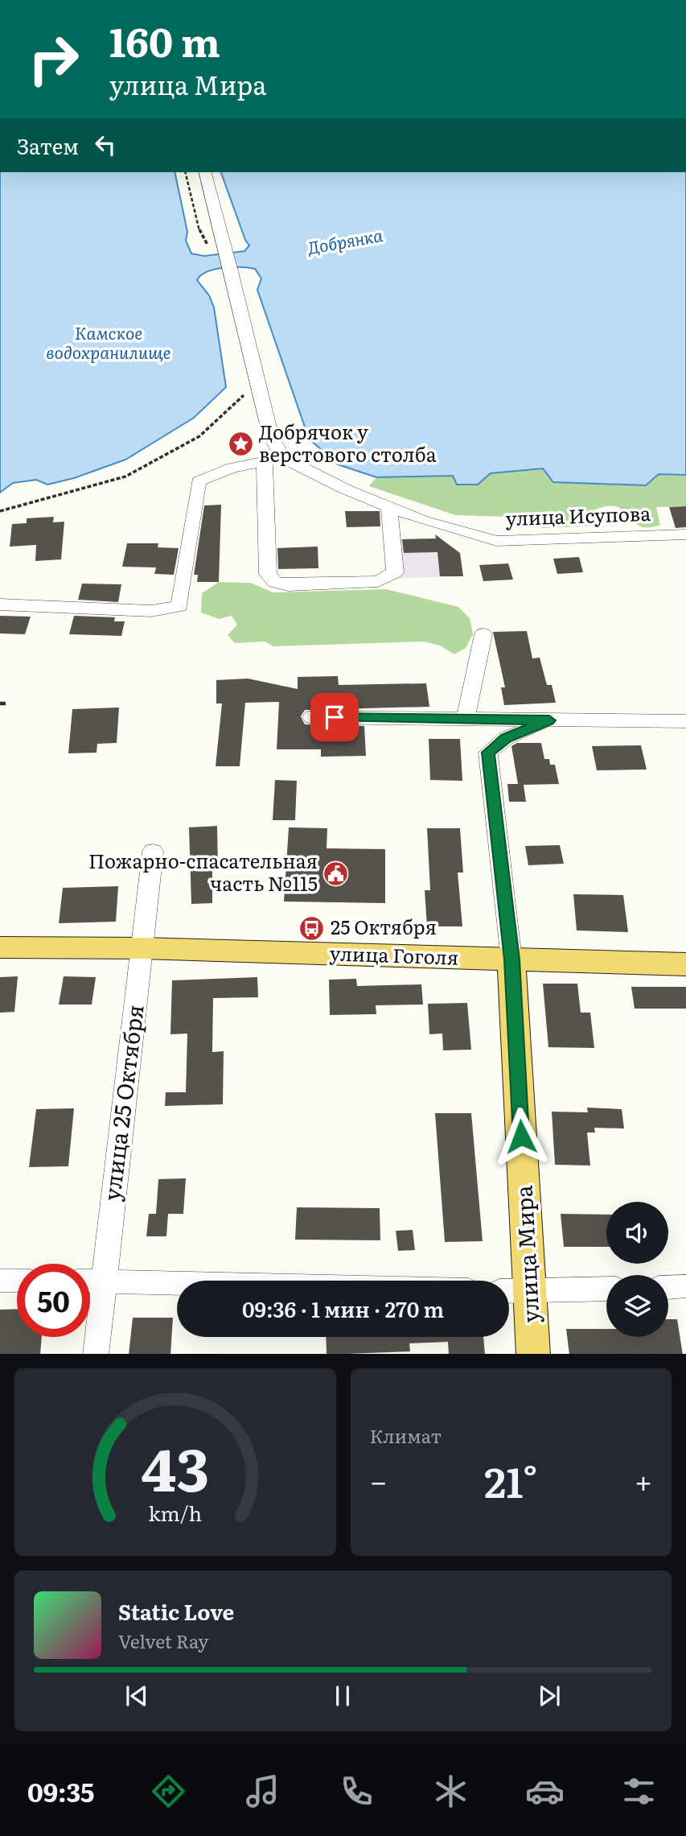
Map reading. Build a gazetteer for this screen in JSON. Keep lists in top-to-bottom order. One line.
{"streets":{"main road":["улица Гоголя","улица Мира"],"street":["улица Исупова","улица 25 Октября"]},"crossings":[["улица Гоголя","улица 25 Октября"],["улица Гоголя","улица Мира"]],"water":["Добрянка","Камское водохранилище"],"places":{"place":["Добрячок у верстового столба"],"public building":["Пожарно-спасательная часть №115"],"bus stop":["25 Октября"]},"page":{"turn":["160 m","улица Мира"],"then":"Затем","limit":"50","trip":"09:36 · 1 мин · 270 m","tile":"Климат","heat":["−","21°","+"],"song":["Static Love","Velvet Ray"],"tabs":"09:35","gauge":["43","km/h"]}}
